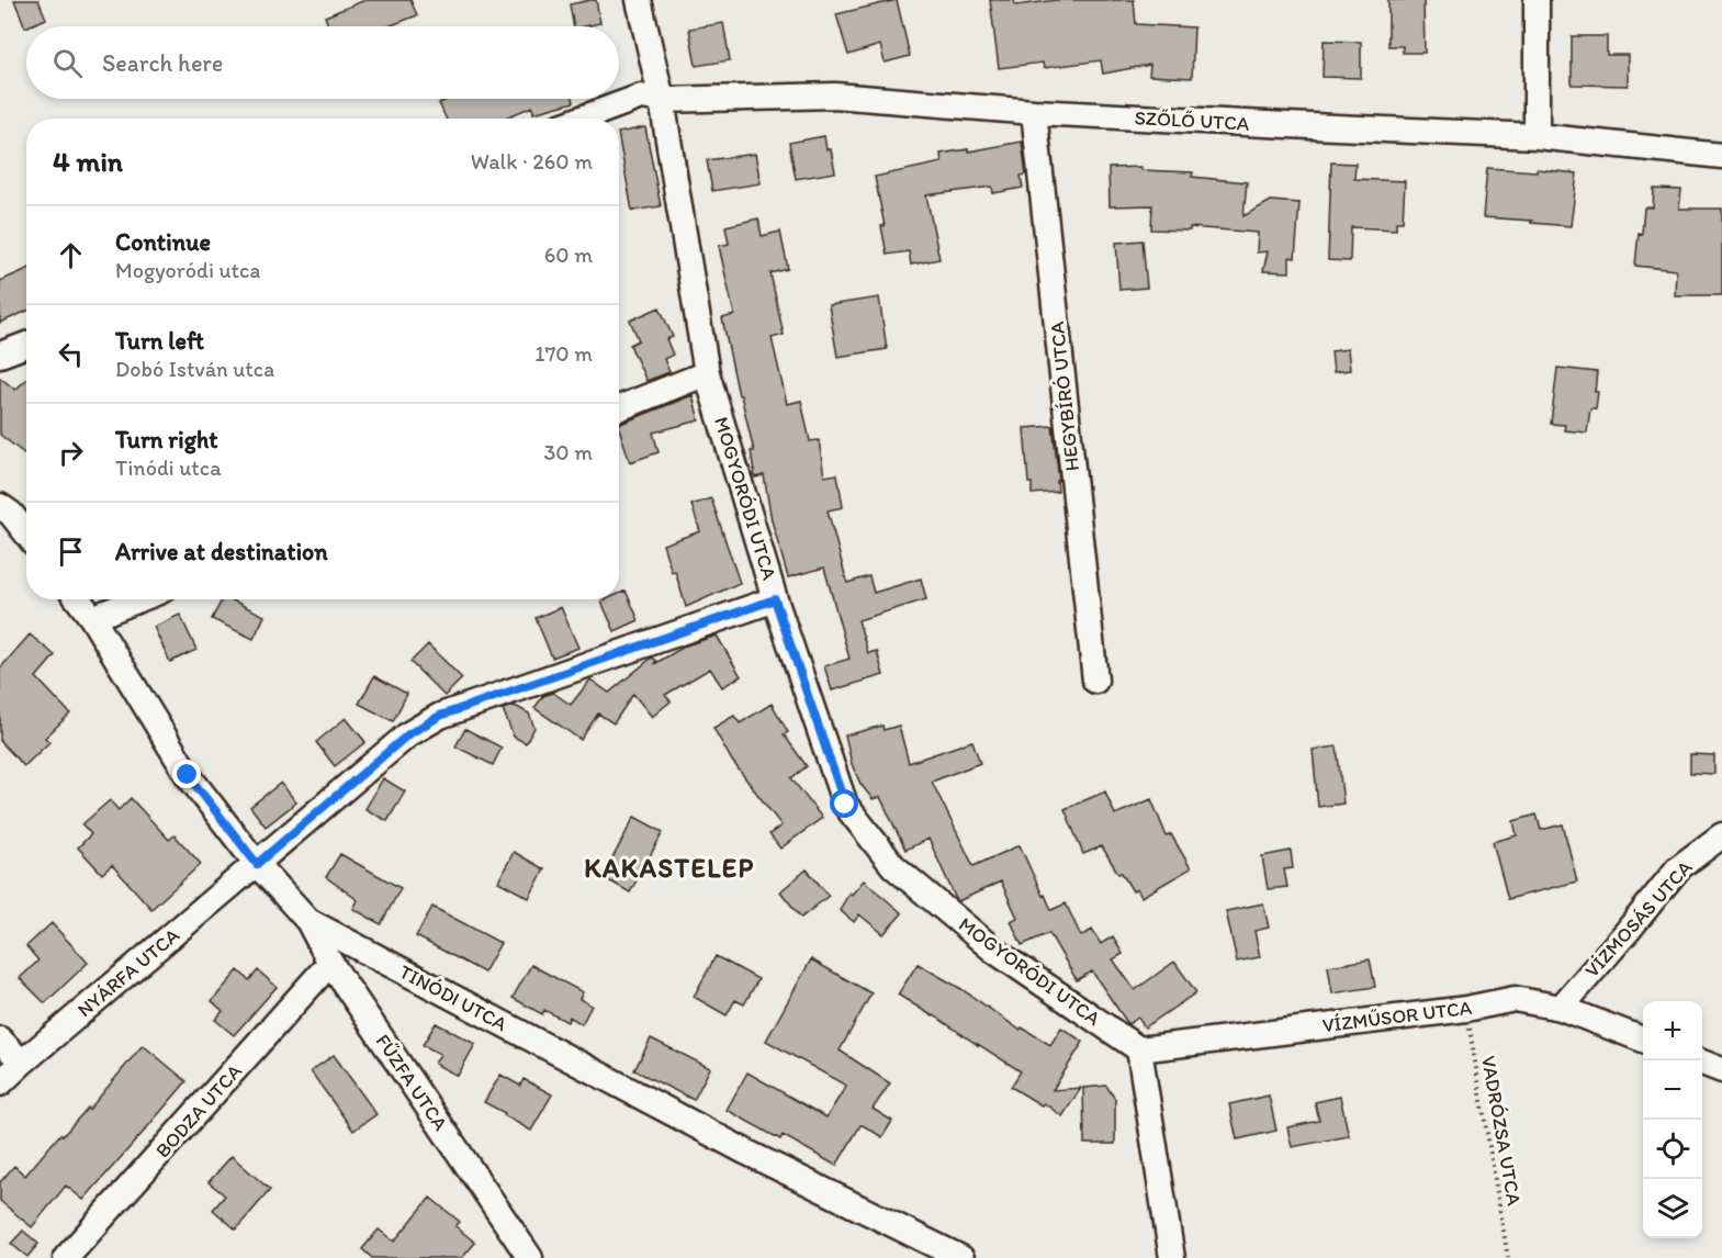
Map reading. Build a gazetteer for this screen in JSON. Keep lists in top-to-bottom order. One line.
{"streets":{"street":["SZŐLŐ UTCA","HEGYBÍRÓ UTCA","MOGYORÓDI UTCA","VÍZMOSÁS UTCA","NYÁRFA UTCA","TINÓDI UTCA","VÍZMŰSOR UTCA","FŰZFA UTCA","BODZA UTCA"],"path":["VADRÓZSA UTCA"]},"crossings":[["SZŐLŐ UTCA","HEGYBÍRÓ UTCA"],["SZŐLŐ UTCA","MOGYORÓDI UTCA"],["MOGYORÓDI UTCA","NYÁRFA UTCA"],["MOGYORÓDI UTCA","VÍZMŰSOR UTCA"],["VÍZMOSÁS UTCA","VÍZMŰSOR UTCA"],["NYÁRFA UTCA","TINÓDI UTCA"],["TINÓDI UTCA","FŰZFA UTCA"],["VÍZMŰSOR UTCA","VADRÓZSA UTCA"],["FŰZFA UTCA","BODZA UTCA"]],"districts":["KAKASTELEP"],"page":{"search":"Search here","heading":["4 min","Walk · 260 m"],"list":[["Continue","Mogyoródi utca","60 m"],["Turn left","Dobó István utca","170 m"],["Turn right","Tinódi utca","30 m"],"Arrive at destination"],"map_buttons":["+","−"]}}
